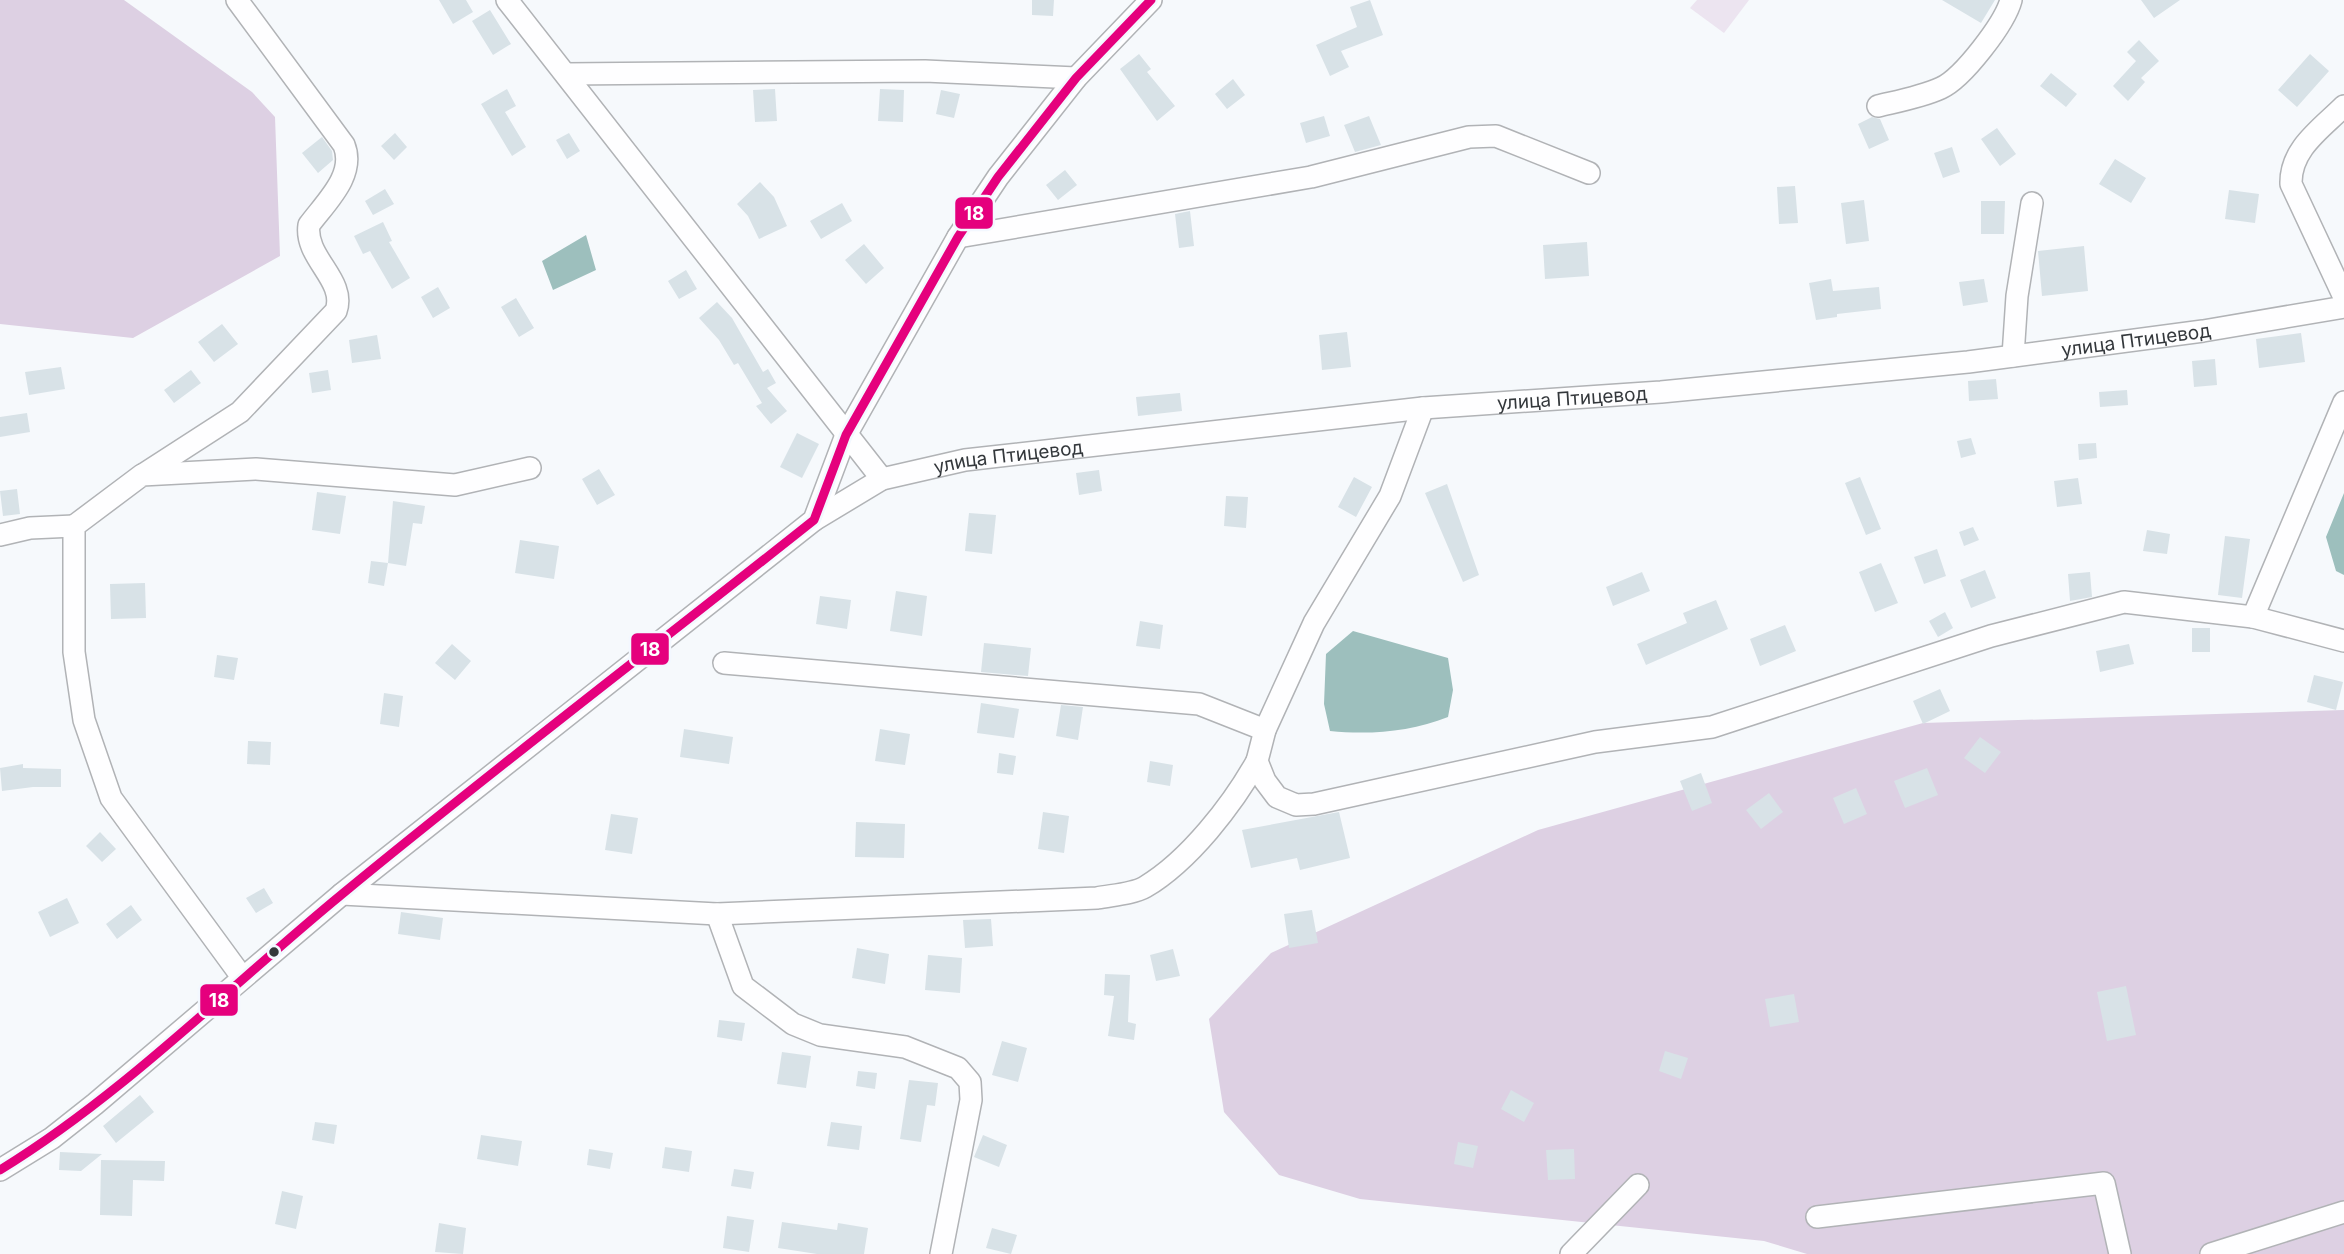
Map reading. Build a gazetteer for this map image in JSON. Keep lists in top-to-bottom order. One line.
{"streets":{"street":["улица Птицевод"]},"lines":["transit line 18"]}
